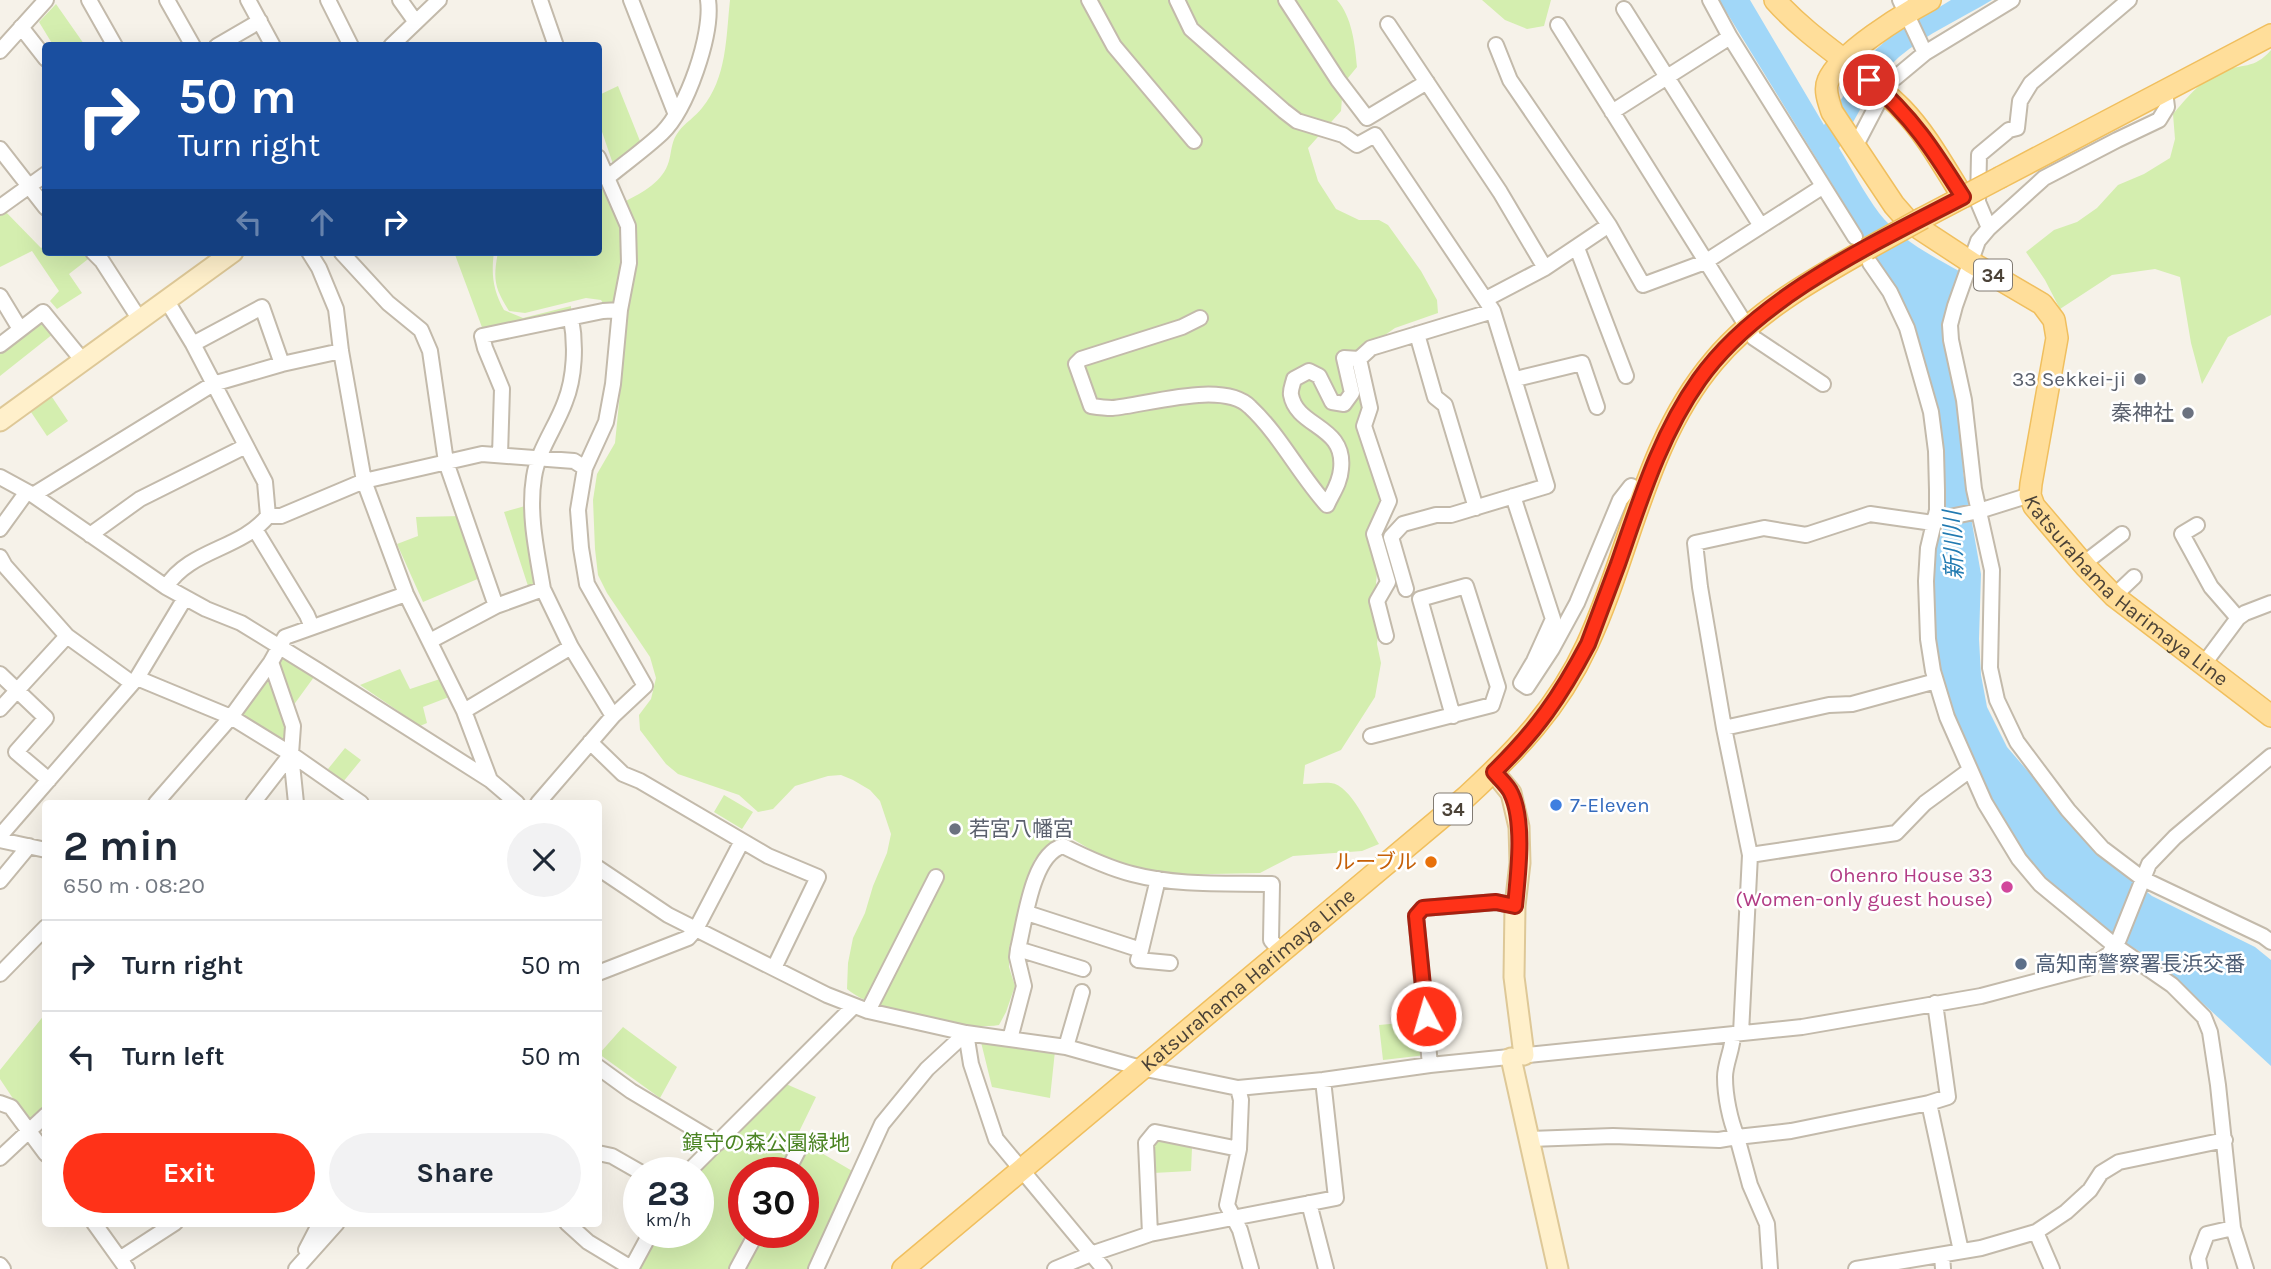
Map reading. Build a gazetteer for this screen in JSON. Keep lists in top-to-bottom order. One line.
{"streets":{"main road":["34","Katsurahama Harimaya Line"]},"water":["新川川"],"parks":["鎮守の森公園緑地"],"places":["33 Sekkei-ji","秦神社","7-Eleven","若宮八幡宮","ルーブル","Ohenro House 33 (Women-only guest house)","高知南警察署長浜交番"],"page":{"turn":["50 m","Turn right"],"heading":["2 min","650 m · 08:20"],"list":[{"name":"Turn right","value":"50 m"},{"name":"Turn left","value":"50 m"}],"buttons":["Exit","Share"],"speed":"23 km/h","limit":"30"}}
